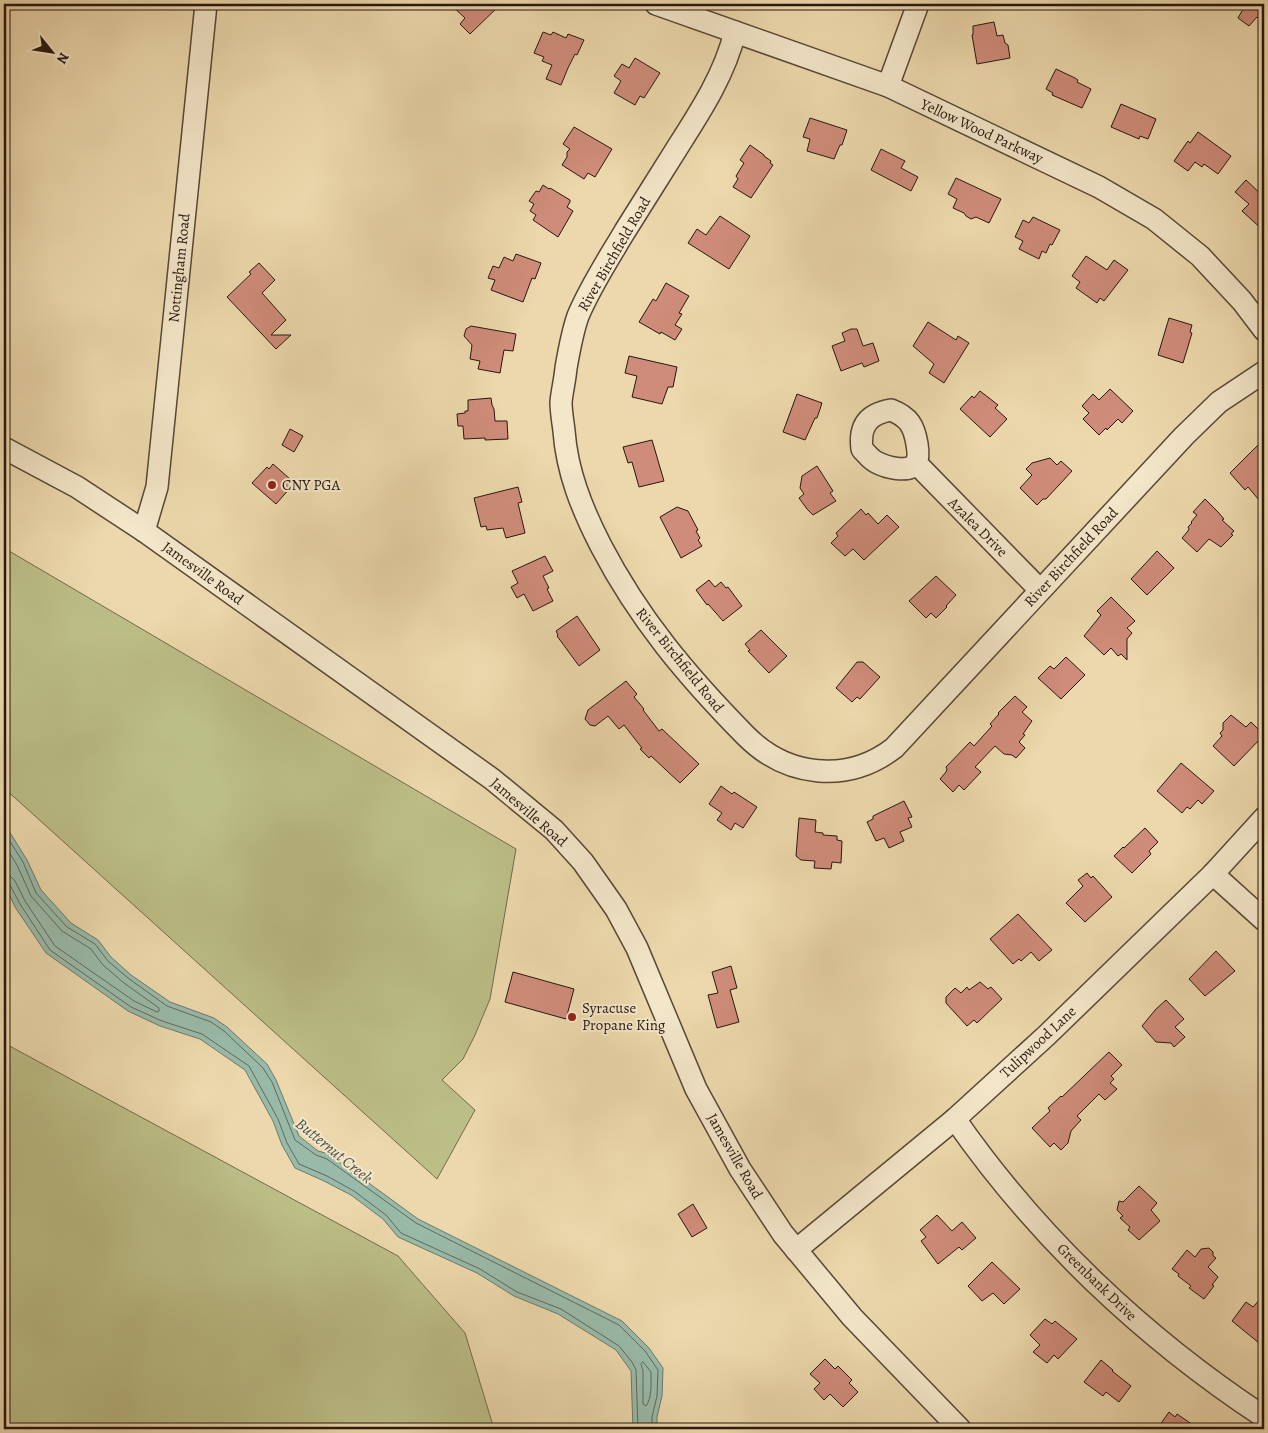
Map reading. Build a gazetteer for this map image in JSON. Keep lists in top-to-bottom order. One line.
{"streets":{"street":["Yellow Wood Parkway","River Birchfield Road","Nottingham Road","Azalea Drive","Jamesville Road","Tulipwood Lane","Greenbank Drive"]},"crossings":[["Yellow Wood Parkway","River Birchfield Road"],["River Birchfield Road","Azalea Drive"],["Nottingham Road","Jamesville Road"],["Jamesville Road","Tulipwood Lane"],["Tulipwood Lane","Greenbank Drive"]],"water":["Butternut Creek"],"places":["CNY PGA","Syracuse Propane King"],"north":"bottom right"}
